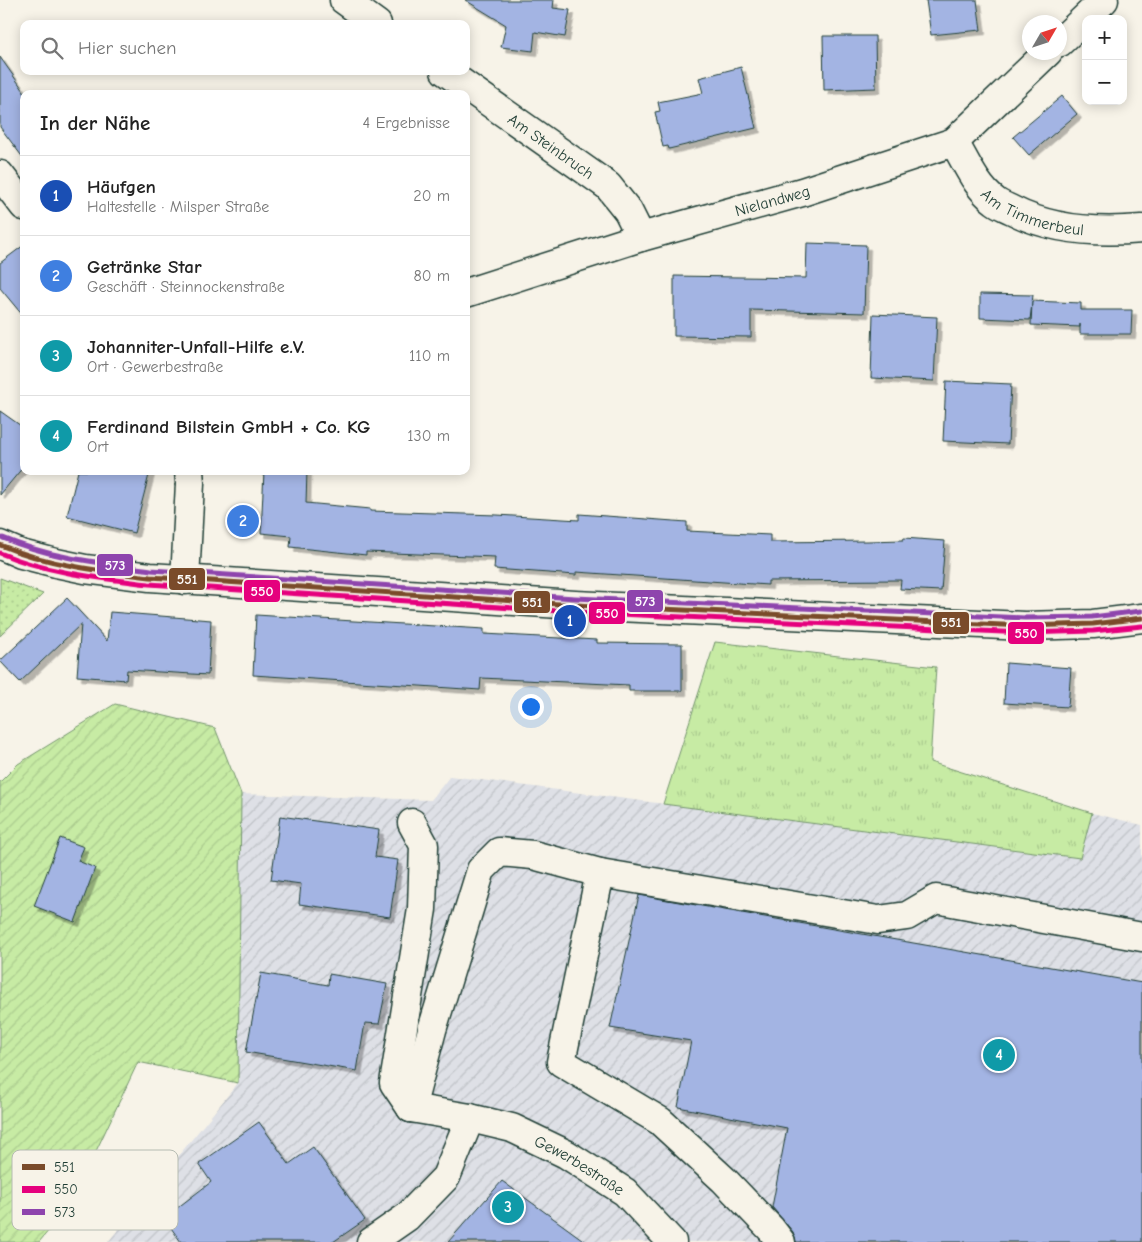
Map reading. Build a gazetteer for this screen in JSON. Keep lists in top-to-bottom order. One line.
{"streets":{"street":["Am Steinbruch","Nielandweg","Am Timmerbeul","Gewerbestraße"]},"crossings":[["Am Steinbruch","Nielandweg"],["Nielandweg","Am Timmerbeul"]],"lines":["transit line 573","transit line 551","transit line 550"],"legend":["551","550","573"],"north":"top right","page":{"map_buttons":["+","−"],"search":"Hier suchen","heading":["In der Nähe","4 Ergebnisse"],"list":[{"mark":"1","name":"Häufgen","note":"Haltestelle · Milsper Straße","value":"20 m"},{"mark":"2","name":"Getränke Star","note":"Geschäft · Steinnockenstraße","value":"80 m"},{"mark":"3","name":"Johanniter-Unfall-Hilfe e.V.","note":"Ort · Gewerbestraße","value":"110 m"},{"mark":"4","name":"Ferdinand Bilstein GmbH + Co. KG","note":"Ort","value":"130 m"}],"pins":["2","1","4","3"]}}
